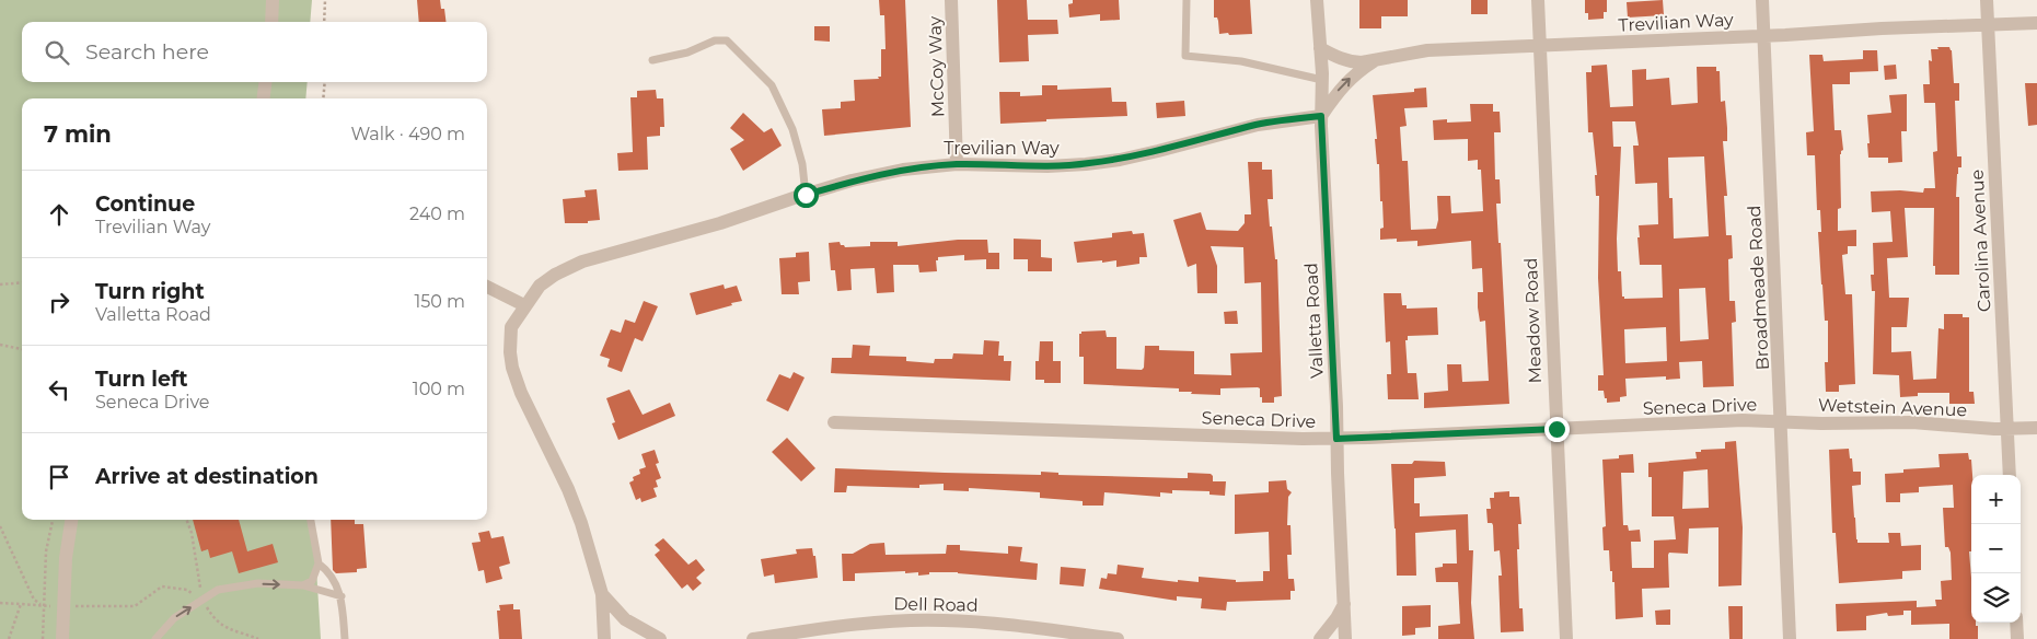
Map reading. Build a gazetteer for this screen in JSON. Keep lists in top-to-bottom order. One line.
{"streets":{"street":["Trevilian Way","McCoy Way","Carolina Avenue","Broadmeade Road","Valletta Road","Meadow Road","Seneca Drive","Wetstein Avenue","Dell Road"]},"crossings":[["Trevilian Way","McCoy Way"],["Trevilian Way","Carolina Avenue"],["Trevilian Way","Broadmeade Road"],["Trevilian Way","Valletta Road"],["Trevilian Way","Meadow Road"],["Carolina Avenue","Wetstein Avenue"],["Broadmeade Road","Seneca Drive"],["Broadmeade Road","Wetstein Avenue"],["Valletta Road","Seneca Drive"],["Meadow Road","Seneca Drive"],["Seneca Drive","Wetstein Avenue"]],"page":{"search":"Search here","heading":["7 min","Walk · 490 m"],"list":[["Continue","Trevilian Way","240 m"],["Turn right","Valletta Road","150 m"],["Turn left","Seneca Drive","100 m"],"Arrive at destination"],"map_buttons":["+","−"]}}
